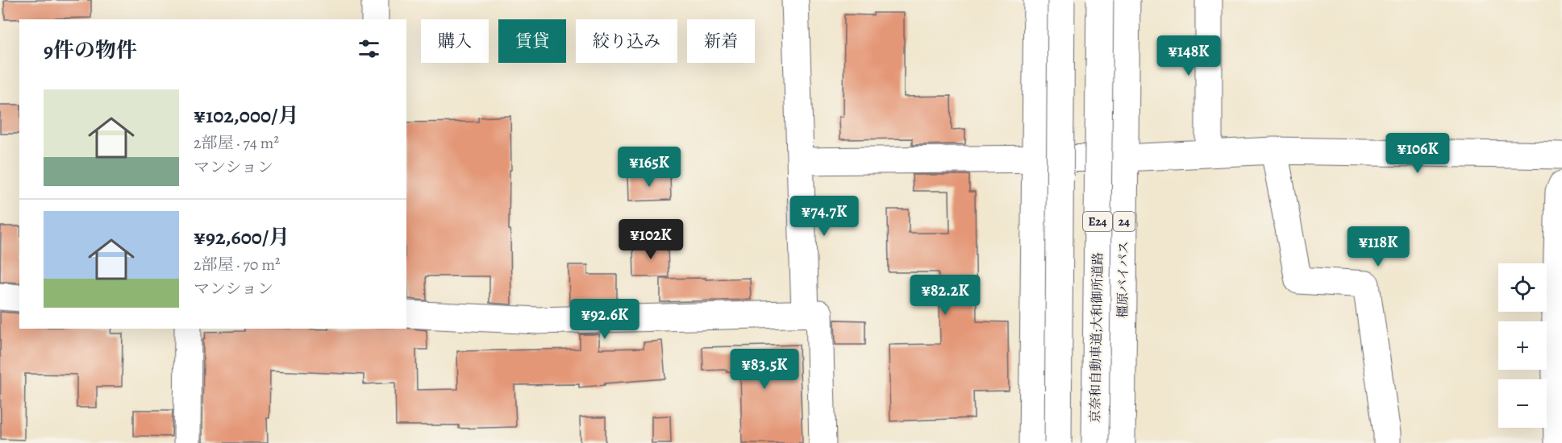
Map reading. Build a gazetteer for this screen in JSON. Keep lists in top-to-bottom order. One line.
{"streets":{"main road":["E24","24","橿原バイパス","京奈和自動車道;大和御所道路"]},"page":{"chip":["購入","賃貸","絞り込み","新着"],"heading":"9件の物件","price":["¥148K","¥106K","¥165K","¥74.7K","¥102K","¥118K","¥82.2K","¥92.6K","¥83.5K"],"list":[{"name":"¥102,000/月","note":"2部屋 · 74 m² · マンション"},{"name":"¥92,600/月","note":"2部屋 · 70 m² · マンション"}],"map_buttons":["+","−"]}}
